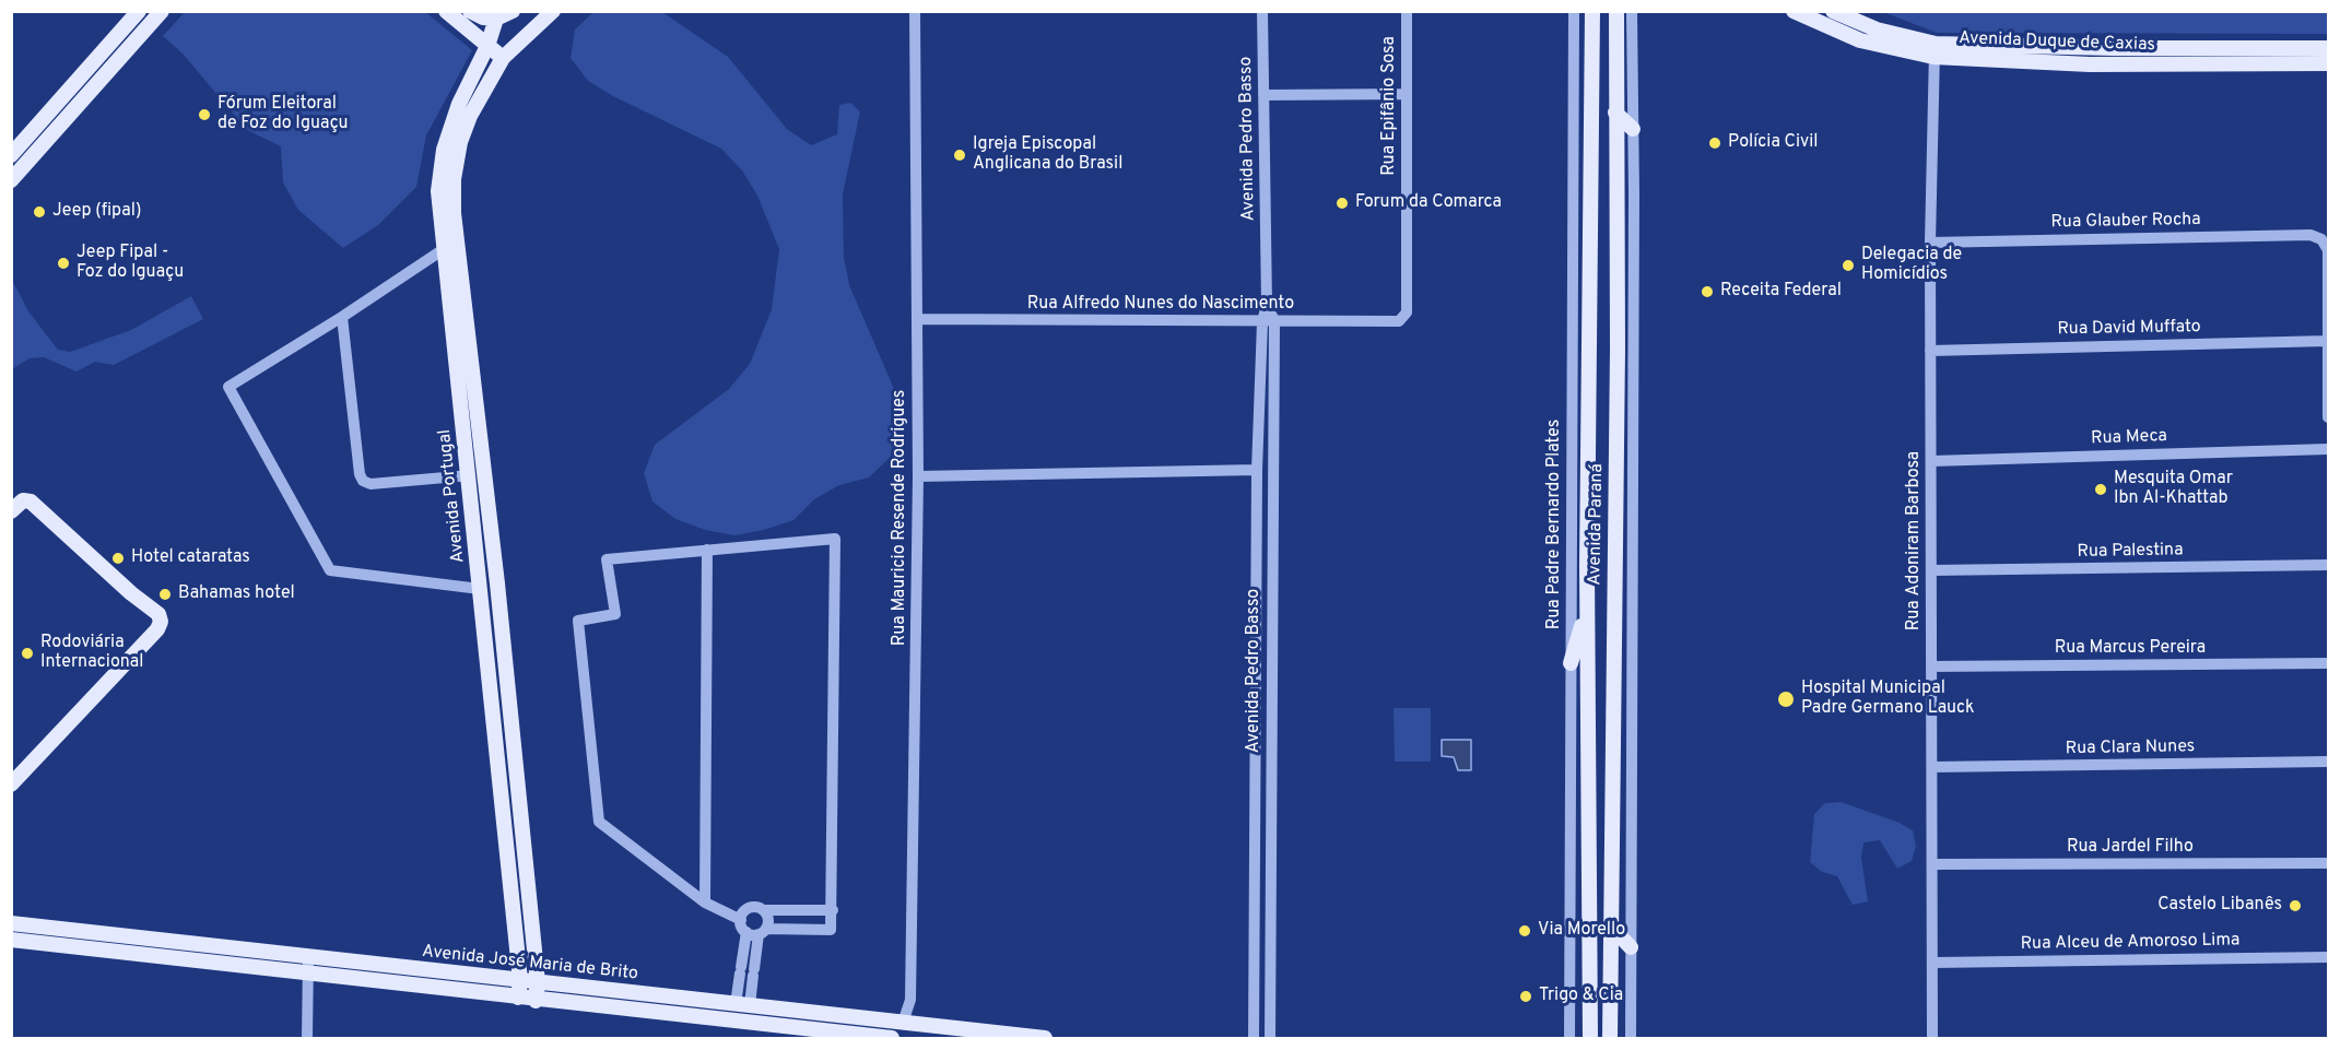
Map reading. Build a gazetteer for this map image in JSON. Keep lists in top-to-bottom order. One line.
{"streets":{"main road":["Avenida Duque de Caxias","Avenida Portugal","Avenida Paraná","Avenida José Maria de Brito"],"street":["Rua Epifânio Sosa","Avenida Pedro Basso","Rua Glauber Rocha","Rua Alfredo Nunes do Nascimento","Rua David Muffato","Rua Meca","Rua Mauricio Resende Rodrigues","Rua Padre Bernardo Plates","Rua Adoniram Barbosa","Rua Palestina","Rua Marcus Pereira","Rua Clara Nunes","Rua Jardel Filho","Rua Alceu de Amoroso Lima"]},"crossings":[["Avenida Duque de Caxias","Rua Adoniram Barbosa"],["Rua Epifânio Sosa","Rua Alfredo Nunes do Nascimento"],["Avenida Pedro Basso","Rua Alfredo Nunes do Nascimento"],["Rua Glauber Rocha","Rua David Muffato"],["Rua Glauber Rocha","Rua Adoniram Barbosa"],["Rua Alfredo Nunes do Nascimento","Rua Mauricio Resende Rodrigues"],["Rua David Muffato","Rua Adoniram Barbosa"],["Rua Meca","Rua Adoniram Barbosa"],["Avenida Portugal","Avenida José Maria de Brito"],["Rua Mauricio Resende Rodrigues","Avenida José Maria de Brito"],["Rua Adoniram Barbosa","Rua Palestina"],["Rua Adoniram Barbosa","Rua Marcus Pereira"],["Rua Adoniram Barbosa","Rua Clara Nunes"],["Rua Adoniram Barbosa","Rua Jardel Filho"],["Rua Adoniram Barbosa","Rua Alceu de Amoroso Lima"]],"places":["Fórum Eleitoral de Foz do Iguaçu","Polícia Civil","Igreja Episcopal Anglicana do Brasil","Forum da Comarca","Jeep (fipal)","Jeep Fipal - Foz do Iguaçu","Delegacia de Homicídios","Receita Federal","Mesquita Omar Ibn Al-Khattab","Hotel cataratas","Bahamas hotel","Rodoviária Internacional","Hospital Municipal Padre Germano Lauck","Castelo Libanês","Via Morello","Trigo & Cia"]}
